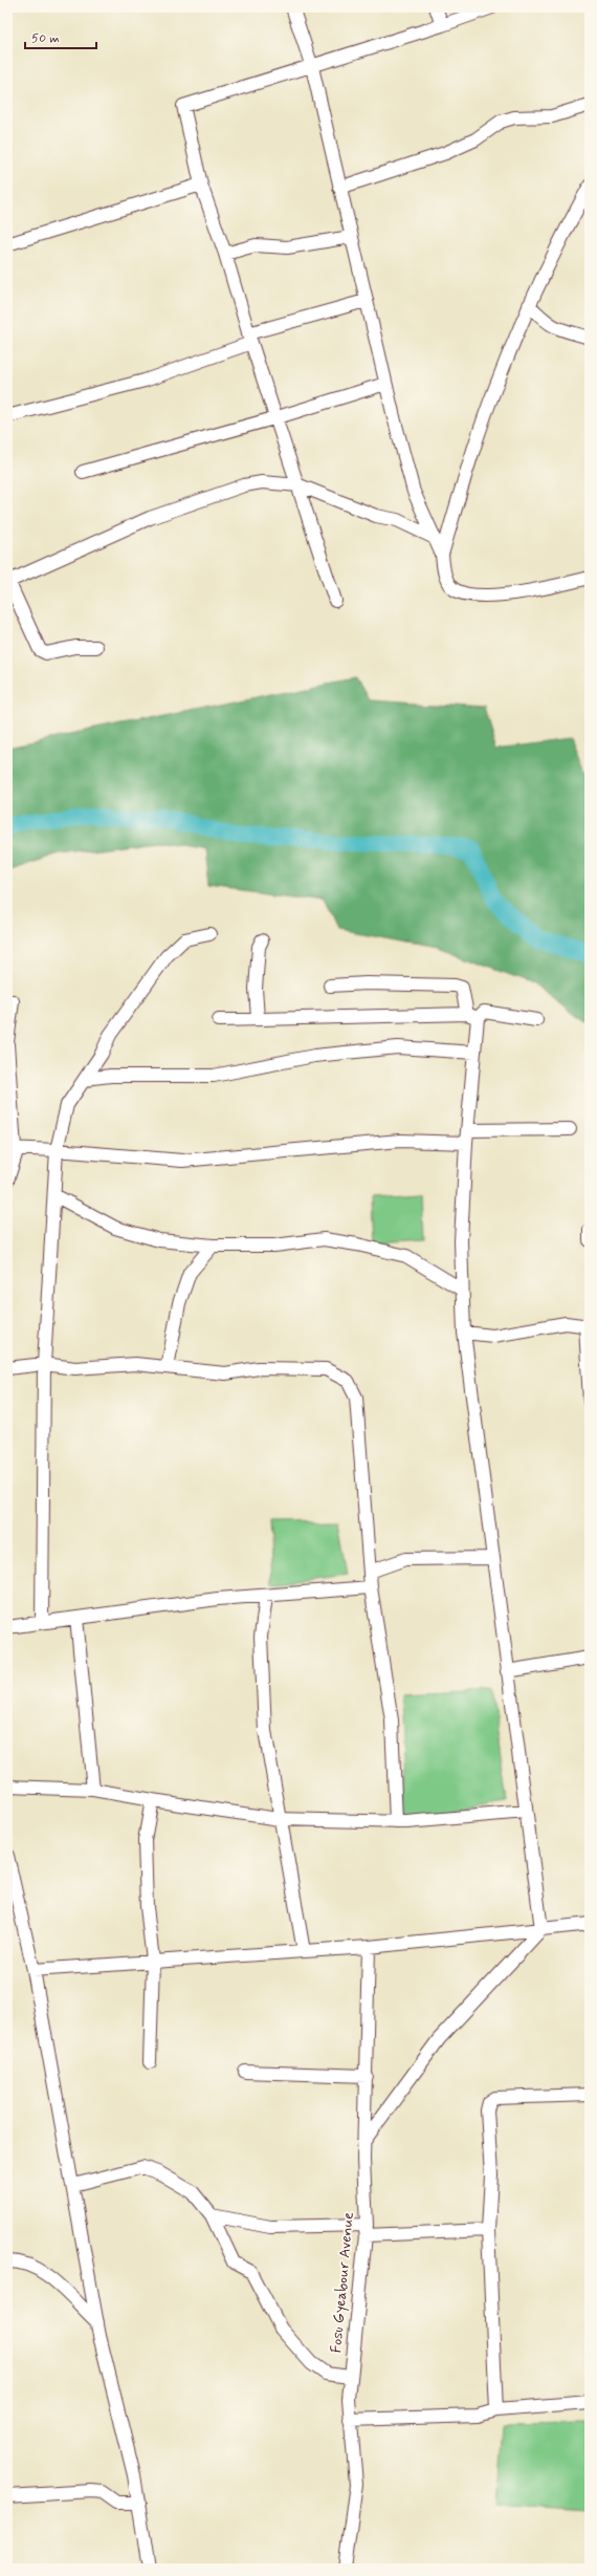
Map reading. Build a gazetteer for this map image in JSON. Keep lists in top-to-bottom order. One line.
{"streets":{"street":["Fosu Gyeabour Avenue"]},"scale_bar":"50 m"}
